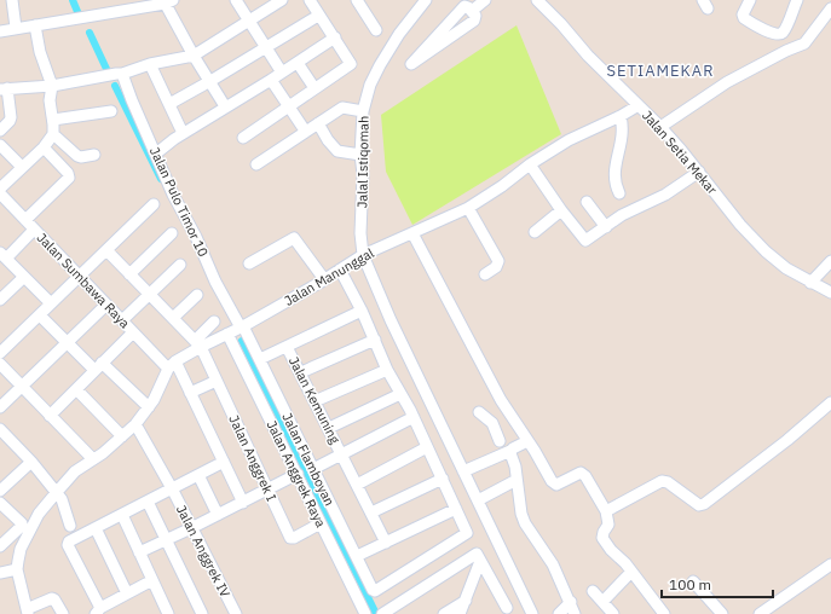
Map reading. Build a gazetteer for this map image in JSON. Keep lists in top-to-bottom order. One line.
{"streets":{"street":["Jalan Setia Mekar","Jalal Istiqomah","Jalan Pulo Timor 10","Jalan Manunggal","Jalan Sumbawa Raya","Jalan Kemuning","Jalan Anggrek I","Jalan Flamboyan","Jalan Anggrek Raya","Jalan Anggrek IV"]},"crossings":[["Jalan Setia Mekar","Jalan Manunggal"],["Jalal Istiqomah","Jalan Manunggal"],["Jalan Pulo Timor 10","Jalan Manunggal"],["Jalan Pulo Timor 10","Jalan Flamboyan"],["Jalan Pulo Timor 10","Jalan Anggrek Raya"],["Jalan Manunggal","Jalan Sumbawa Raya"],["Jalan Manunggal","Jalan Anggrek I"],["Jalan Manunggal","Jalan Flamboyan"],["Jalan Manunggal","Jalan Anggrek Raya"],["Jalan Anggrek I","Jalan Anggrek Raya"],["Jalan Flamboyan","Jalan Anggrek Raya"]],"districts":["SETIAMEKAR"],"scale_bar":"100 m"}
